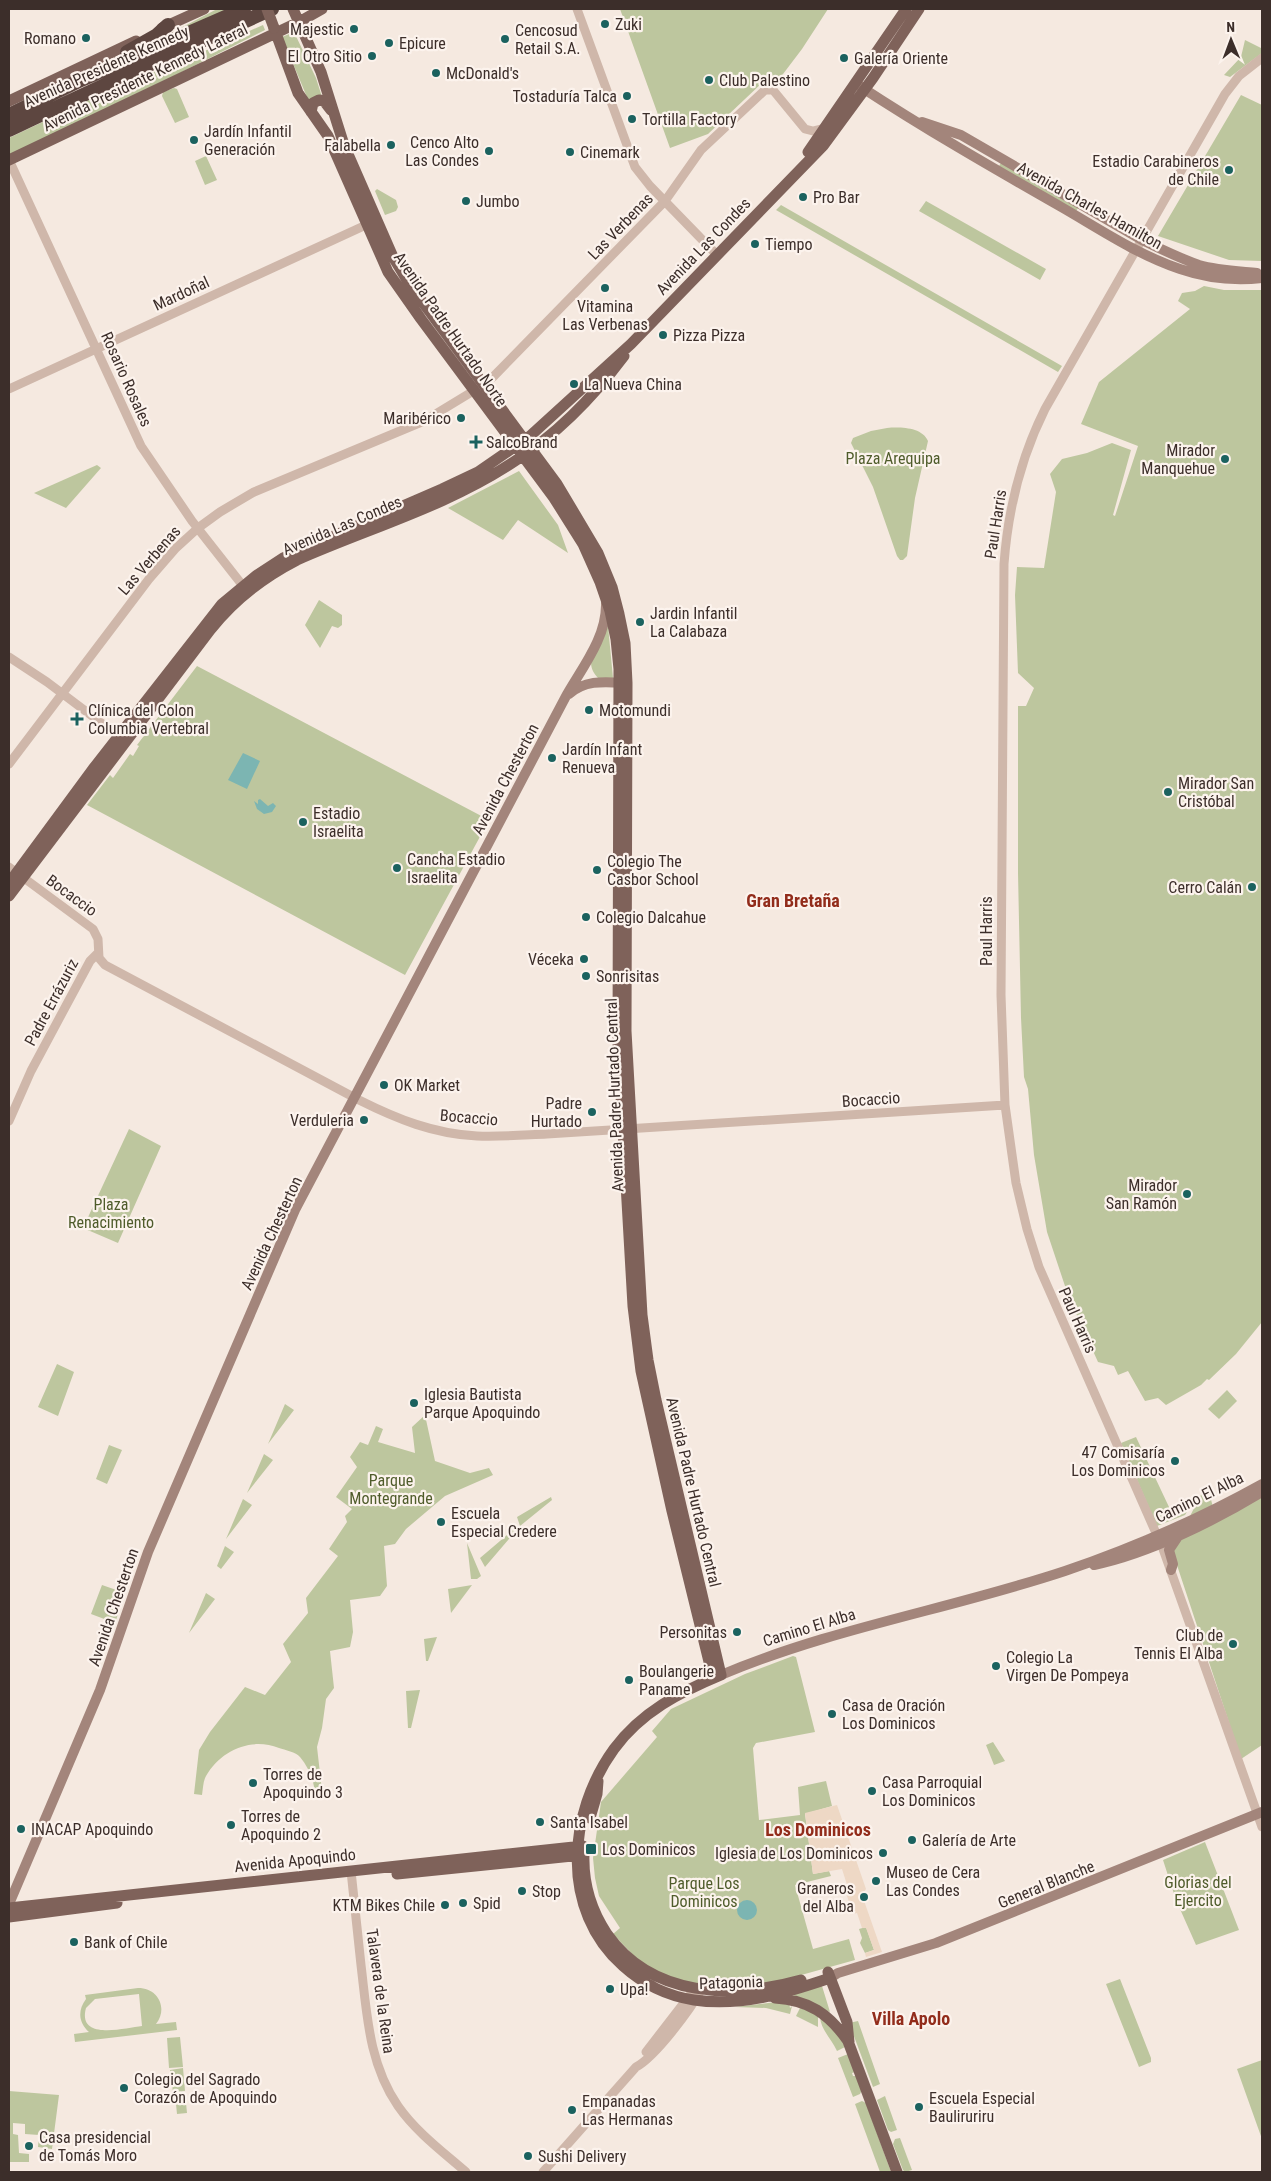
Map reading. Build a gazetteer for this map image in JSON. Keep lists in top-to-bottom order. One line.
{"streets":{"highway":["Avenida Presidente Kennedy"],"main road":["Avenida Presidente Kennedy Lateral","Avenida Charles Hamilton","Avenida Las Condes","Avenida Padre Hurtado Norte","Avenida Chesterton","Avenida Padre Hurtado Central","Camino El Alba","Avenida Apoquindo","General Blanche","Patagonia"],"street":["Las Verbenas","Mardoñal","Rosario Rosales","Paul Harris","Bocaccio","Padre Errázuriz","Talavera de la Reina"]},"crossings":[["Avenida Presidente Kennedy Lateral","Avenida Padre Hurtado Norte"],["Avenida Presidente Kennedy Lateral","Rosario Rosales"],["Avenida Charles Hamilton","Avenida Las Condes"],["Avenida Charles Hamilton","Paul Harris"],["Las Verbenas","Avenida Las Condes"],["Las Verbenas","Avenida Padre Hurtado Norte"],["Las Verbenas","Rosario Rosales"],["Avenida Las Condes","Avenida Padre Hurtado Norte"],["Avenida Las Condes","Rosario Rosales"],["Avenida Las Condes","Bocaccio"],["Avenida Las Condes","Avenida Padre Hurtado Central"],["Mardoñal","Avenida Padre Hurtado Norte"],["Mardoñal","Rosario Rosales"],["Avenida Padre Hurtado Norte","Avenida Padre Hurtado Central"],["Paul Harris","Bocaccio"],["Paul Harris","Camino El Alba"],["Paul Harris","General Blanche"],["Avenida Chesterton","Bocaccio"],["Avenida Chesterton","Avenida Padre Hurtado Central"],["Avenida Chesterton","Avenida Apoquindo"],["Bocaccio","Padre Errázuriz"],["Bocaccio","Avenida Padre Hurtado Central"],["Avenida Padre Hurtado Central","Camino El Alba"],["Camino El Alba","Avenida Apoquindo"],["Camino El Alba","Patagonia"],["Avenida Apoquindo","Patagonia"],["Avenida Apoquindo","Talavera de la Reina"],["General Blanche","Patagonia"]],"districts":["Gran Bretaña","Los Dominicos","Villa Apolo"],"parks":["Plaza Arequipa","Plaza Renacimiento","Parque Montegrande","Glorias del Ejercito","Parque Los Dominicos"],"places":{"other":["Zuki","Majestic","Romano","Cencosud Retail S.A.","Epicure","El Otro Sitio","Galería Oriente","McDonald's","Club Palestino","Tostaduría Talca","Tortilla Factory","Jardín Infantil Generación","Falabella","Cenco Alto Las Condes","Cinemark","Estadio Carabineros de Chile","Pro Bar","Jumbo","Tiempo","Vitamina Las Verbenas","Pizza Pizza","La Nueva China","Maribérico","Mirador Manquehue","Jardin Infantil La Calabaza","Motomundi","Jardín Infant Renueva","Mirador San Cristóbal","Estadio Israelita","Cancha Estadio Israelita","Colegio The Casbor School","Cerro Calán","Colegio Dalcahue","Véceka","Sonrisitas","OK Market","Padre Hurtado","Verduleria","Mirador San Ramón","Iglesia Bautista Parque Apoquindo","47 Comisaría Los Dominicos","Escuela Especial Credere","Personitas","Club de Tennis El Alba","Colegio La Virgen De Pompeya","Boulangerie Paname","Casa de Oración Los Dominicos","Torres de Apoquindo 3","Casa Parroquial Los Dominicos","Santa Isabel","Torres de Apoquindo 2","INACAP Apoquindo","Galería de Arte","Iglesia de Los Dominicos","Museo de Cera Las Condes","Stop","Graneros del Alba","Spid","KTM Bikes Chile","Bank of Chile","Upa!","Colegio del Sagrado Corazón de Apoquindo","Escuela Especial Bauliruriru","Empanadas Las Hermanas","Casa presidencial de Tomás Moro","Sushi Delivery"],"health":["SalcoBrand","Clínica del Colon Columbia Vertebral"],"transit":["Los Dominicos"]},"north":"top"}
